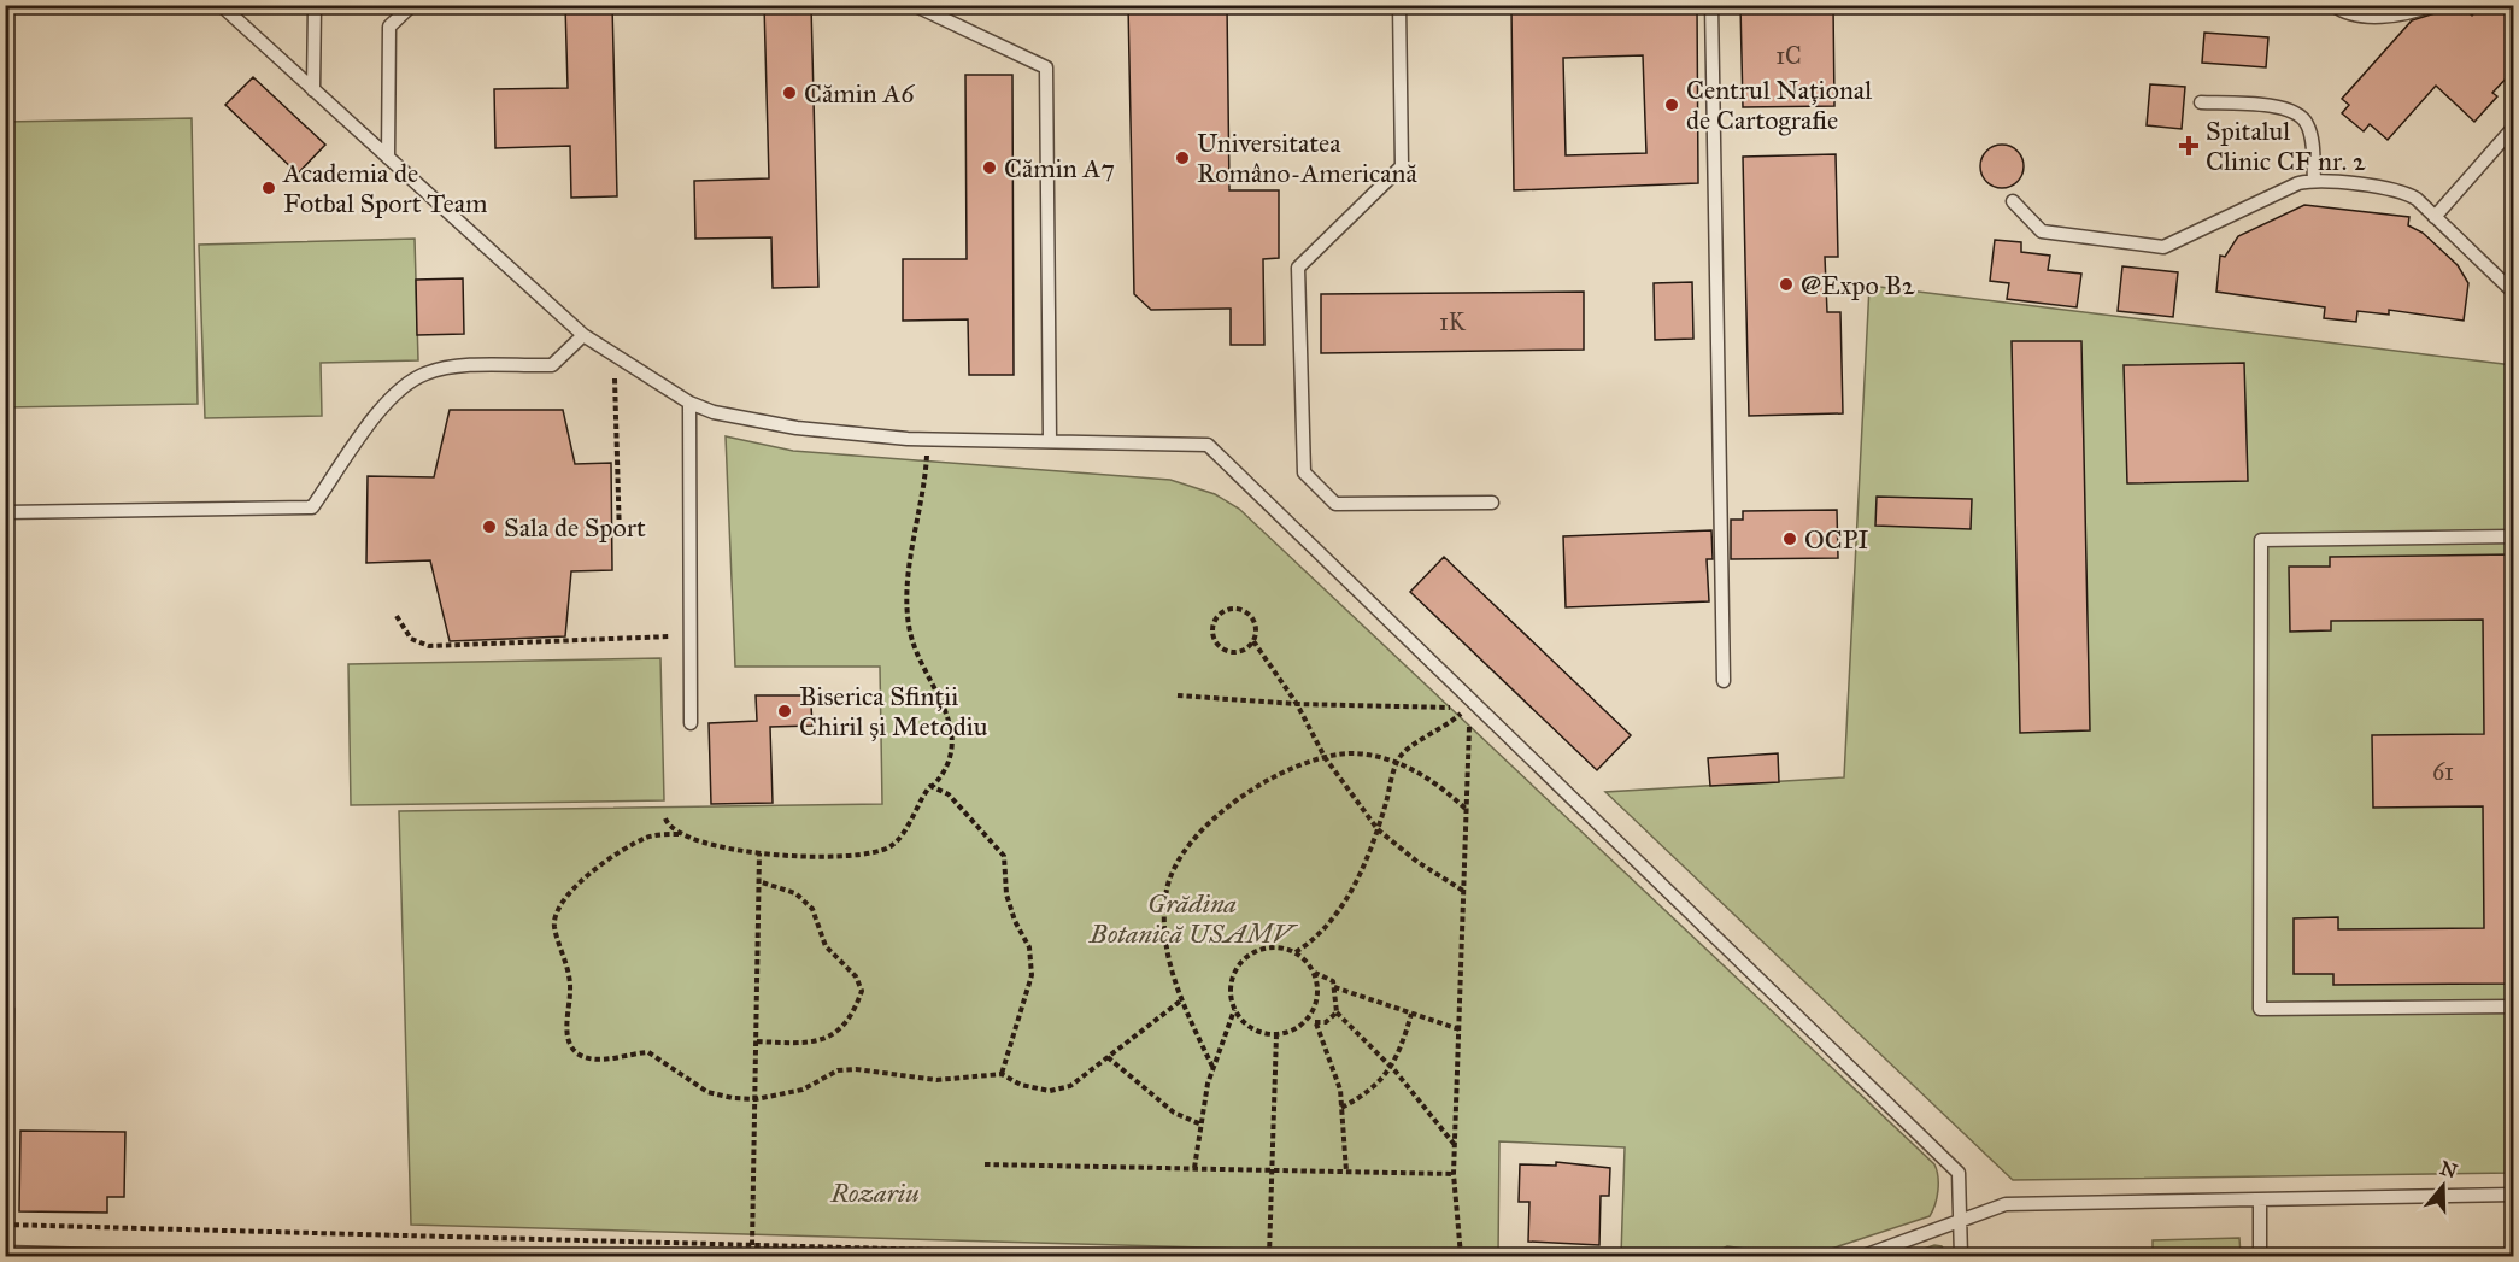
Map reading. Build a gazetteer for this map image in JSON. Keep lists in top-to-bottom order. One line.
{"parks":["Grădina Botanică USAMV","Rozariu"],"places":{"other":["Cămin A6","Centrul Național de Cartografie","Universitatea Româno-Americană","Cămin A7","Academia de Fotbal Sport Team","@Expo B2","Sala de Sport","OCPI","Biserica Sfinții Chiril și Metodiu"],"health":["Spitalul Clinic CF nr. 2"]},"house_numbers":["1C","1K","61"],"north":"top"}
